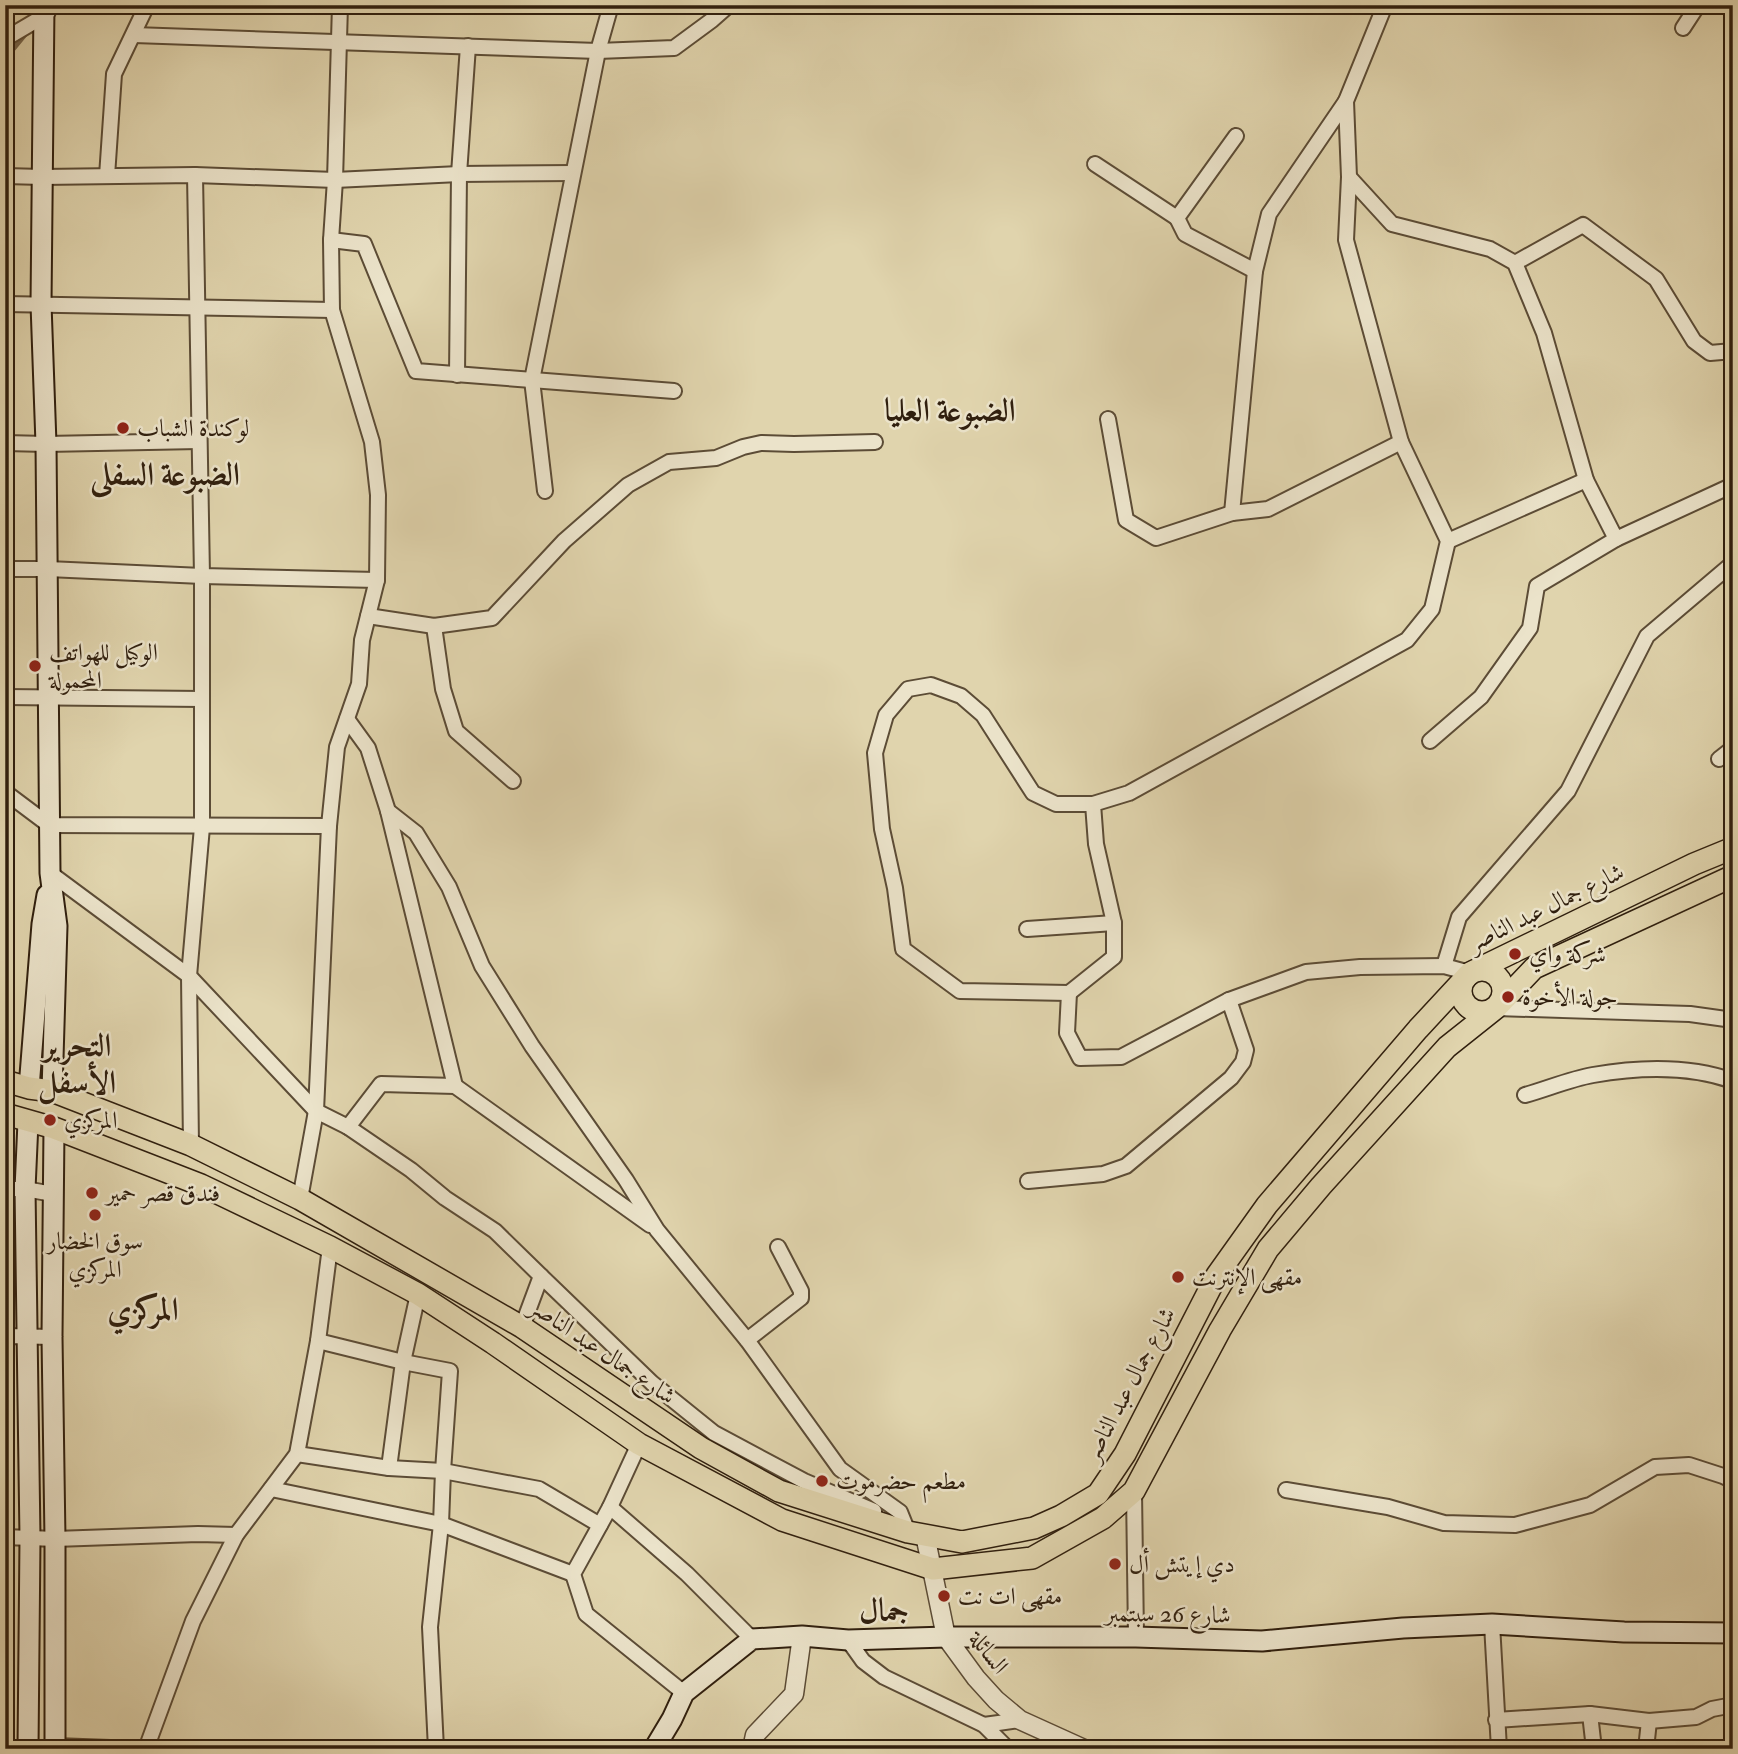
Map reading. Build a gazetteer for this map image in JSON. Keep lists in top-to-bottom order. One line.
{"streets":{"main road":["شارع جمال عبد الناصر","شارع 26 سبتمبر"],"street":["السائلة"]},"crossings":[["شارع جمال عبد الناصر","السائلة"],["شارع 26 سبتمبر","السائلة"]],"districts":["الضبوعة العليا","الضبوعة السفلى","التحرير الأسفل","المركزي","جمال"],"places":["لوكندة الشباب","الوكيل للهواتف المحمولة","شركة واي","جولة الأخوة","المركزي","فندق قصر حمير","سوق الخضار المركزي","مقهى الإنترنت","مطعم حضرموت","دي إيتش أل","مقهى ات نت"]}
